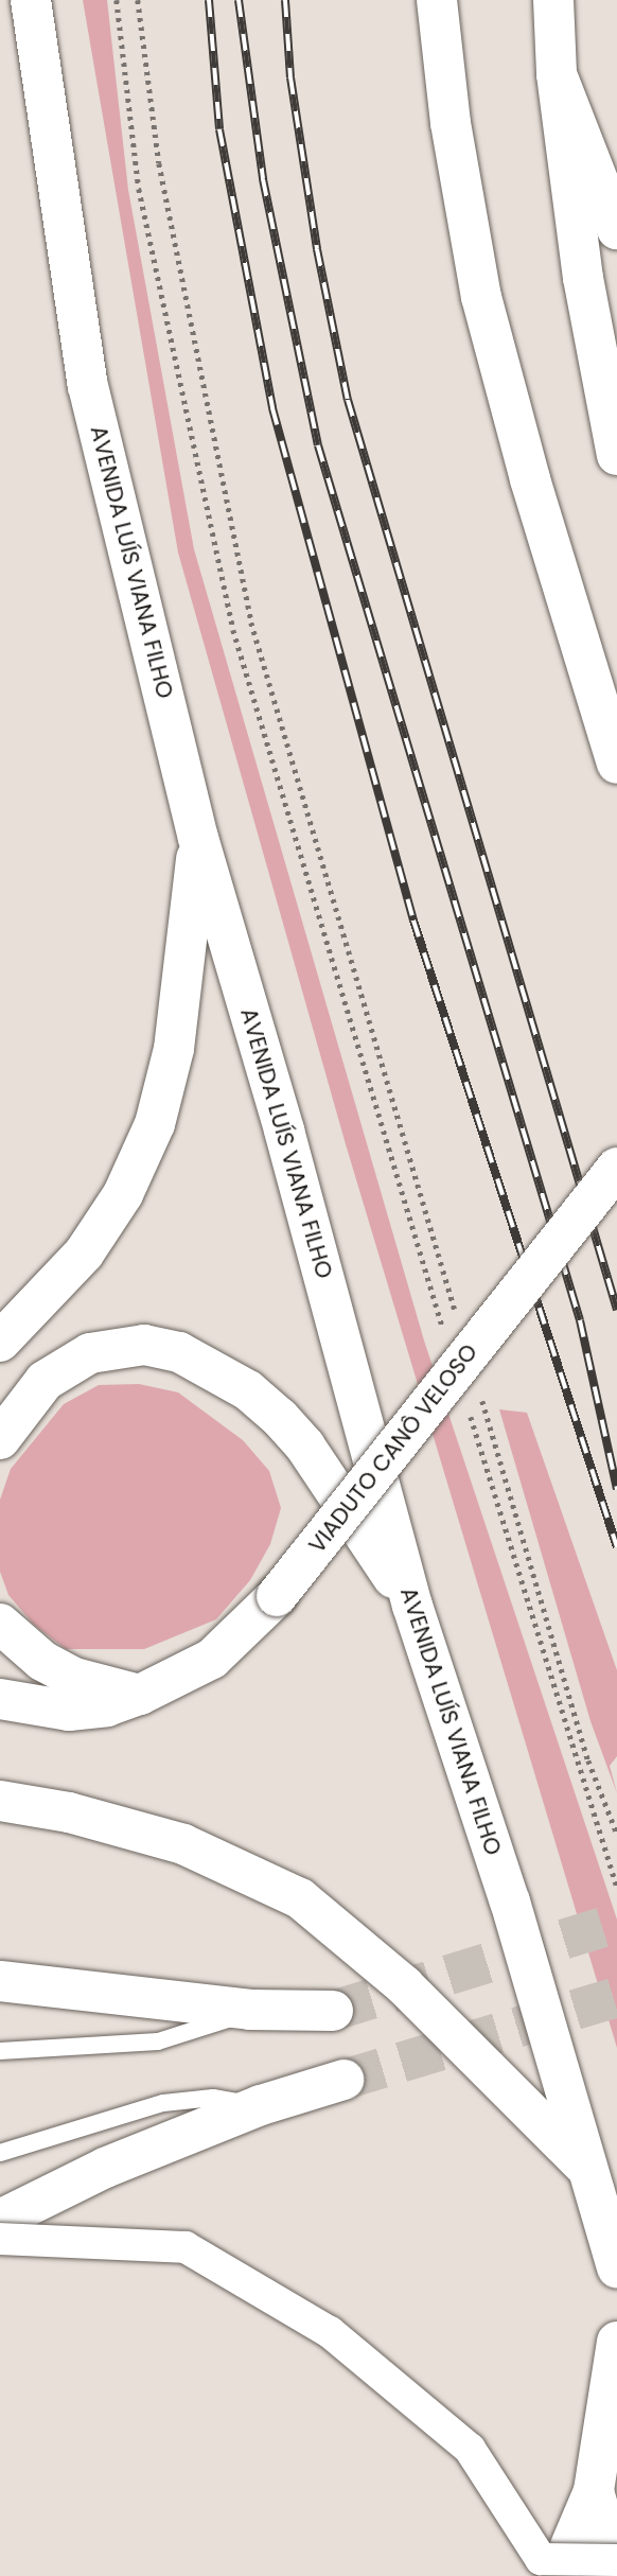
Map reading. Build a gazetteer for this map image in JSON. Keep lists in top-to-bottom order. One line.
{"streets":{"main road":["AVENIDA LUÍS VIANA FILHO","VIADUTO CANÔ VELOSO"]}}
